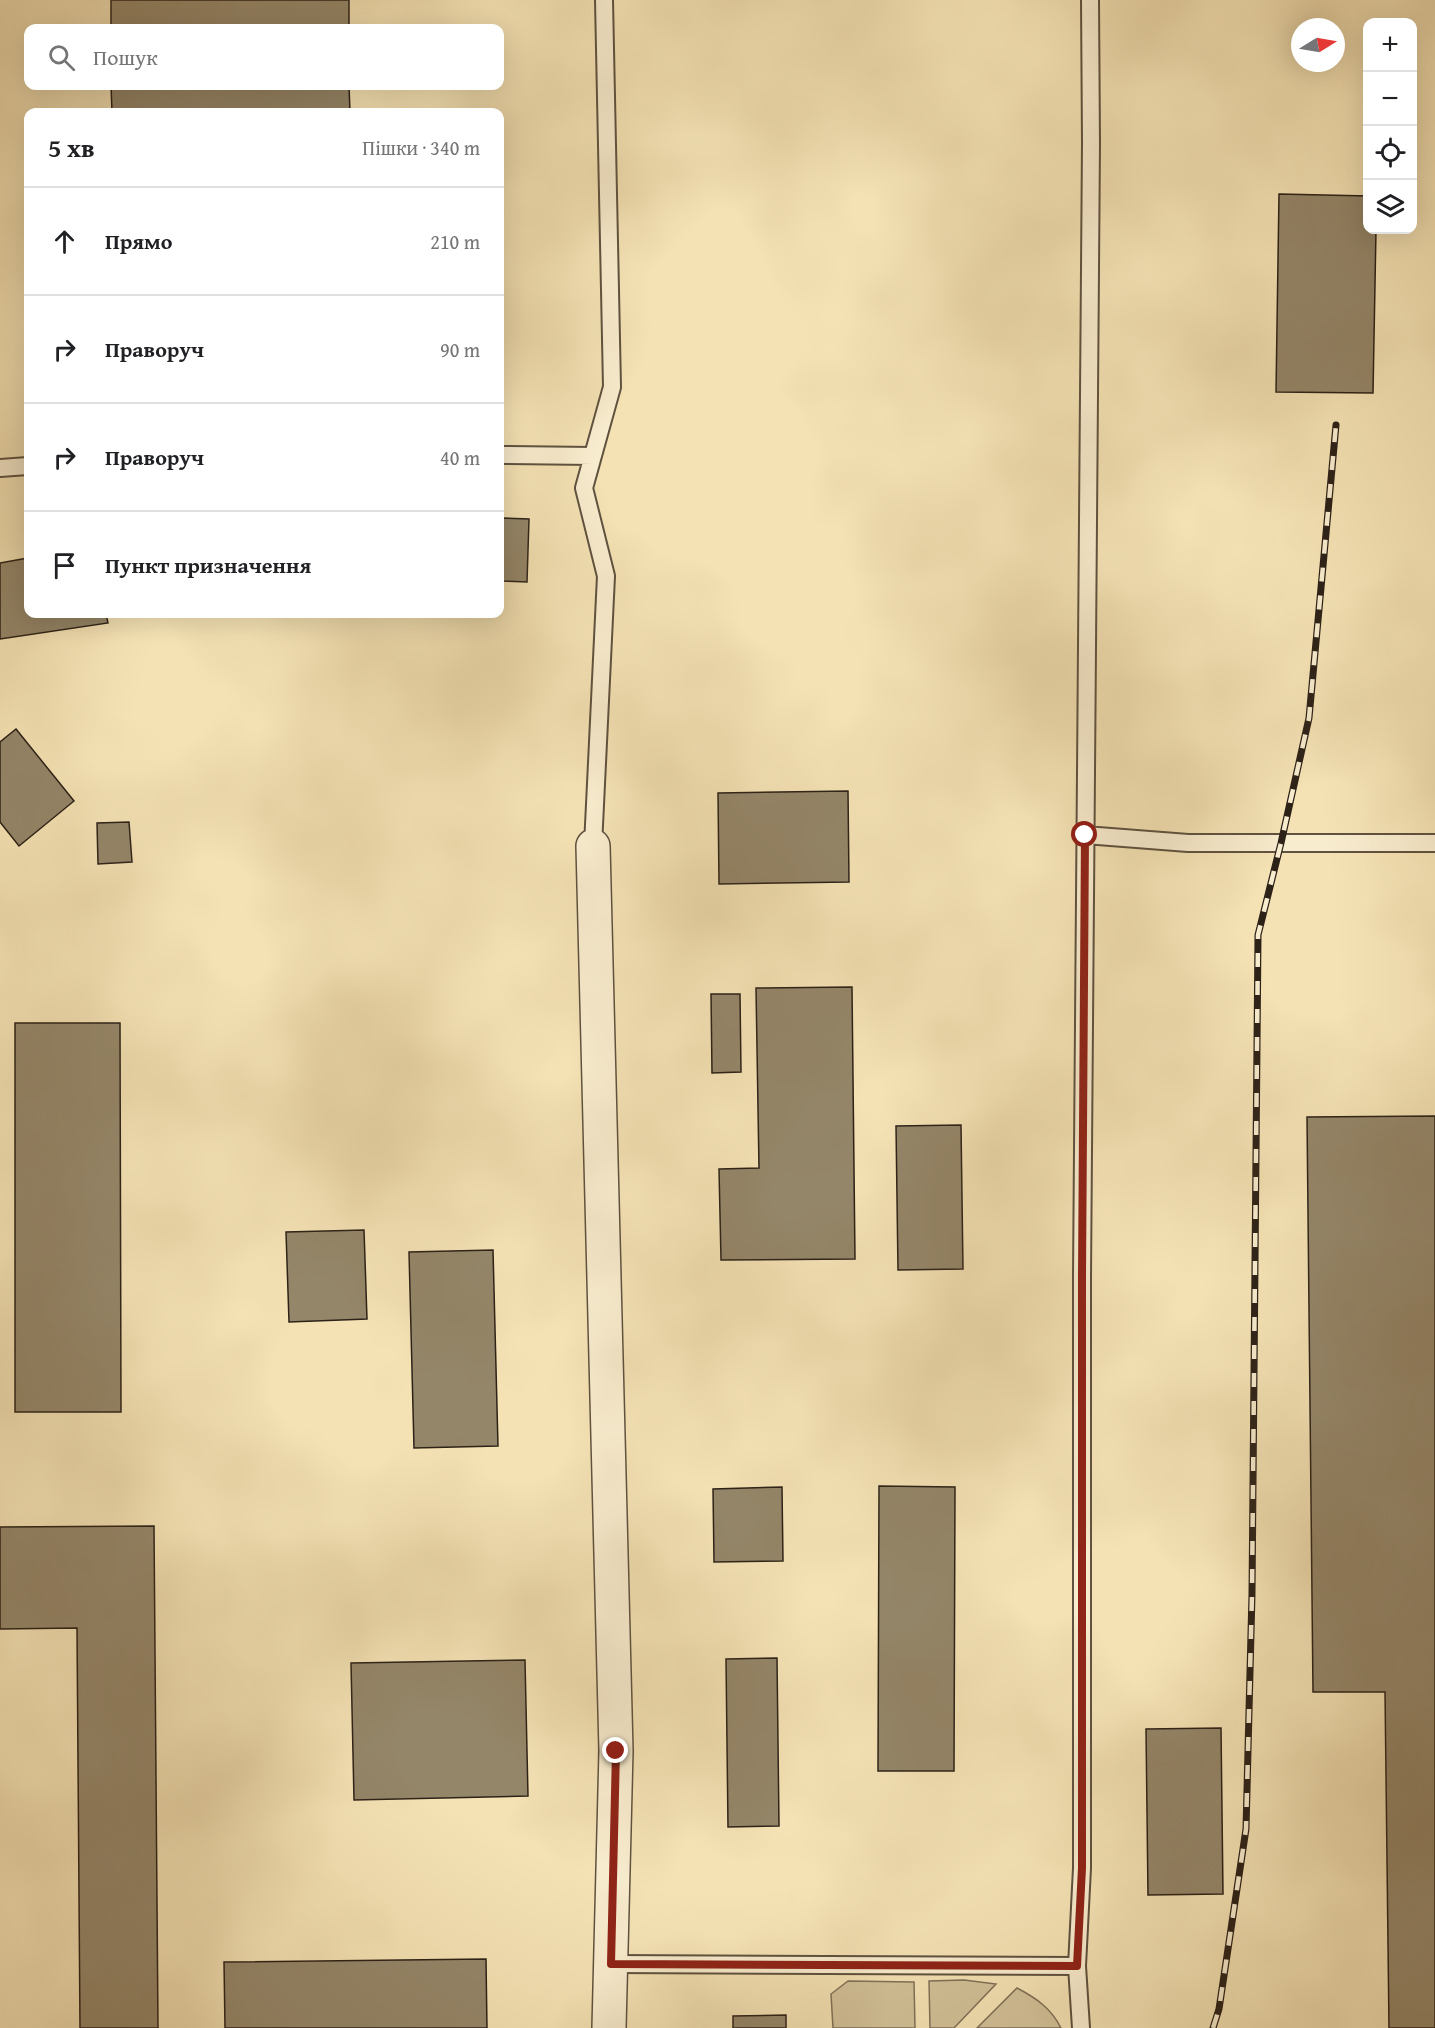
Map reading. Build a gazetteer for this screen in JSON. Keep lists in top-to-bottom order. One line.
{"north":"right","page":{"map_buttons":["+","−"],"search":"Пошук","heading":["5 хв","Пішки · 340 m"],"list":[["Прямо","210 m"],["Праворуч","90 m"],["Праворуч","40 m"],"Пункт призначення"]}}
